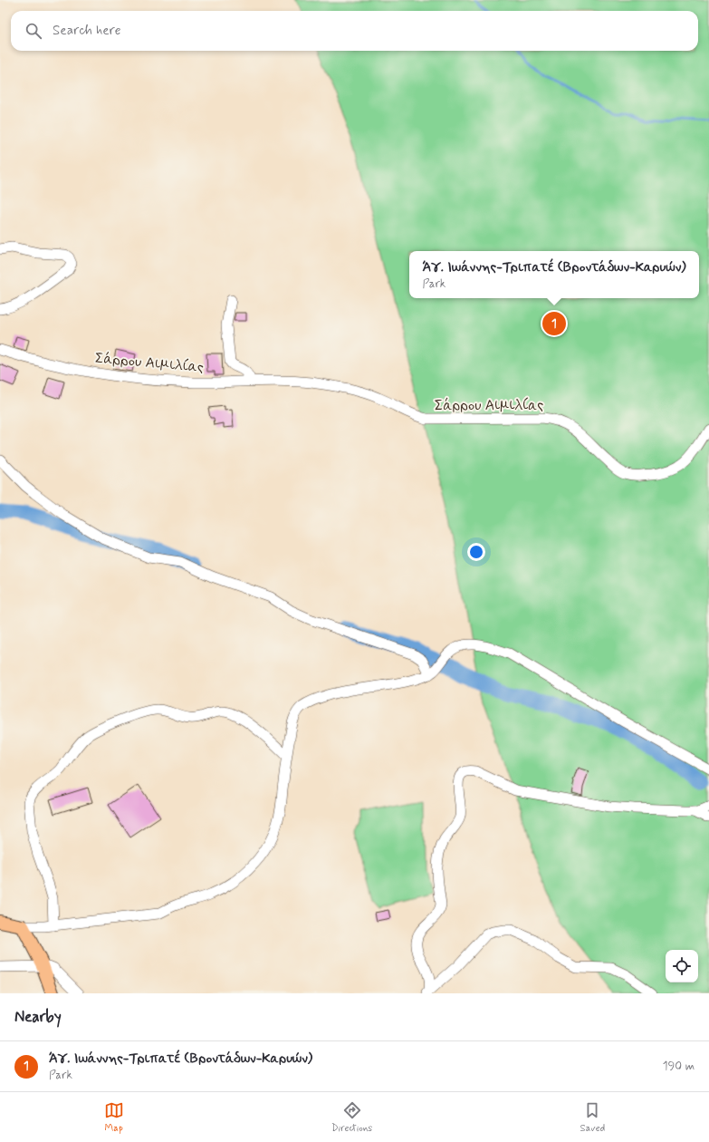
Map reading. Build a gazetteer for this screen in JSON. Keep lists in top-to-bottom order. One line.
{"streets":{"street":["Σάρρου Αιμιλίας"]},"page":{"search":"Search here","popup":["Άγ. Ιωάννης-Τριπατέ (Βροντάδων-Καρυών)","Park"],"pins":"1","heading":"Nearby","list":[{"mark":"1","name":"Άγ. Ιωάννης-Τριπατέ (Βροντάδων-Καρυών)","note":"Park","value":"190 m"}],"nav":["Map","Directions","Saved"]}}
